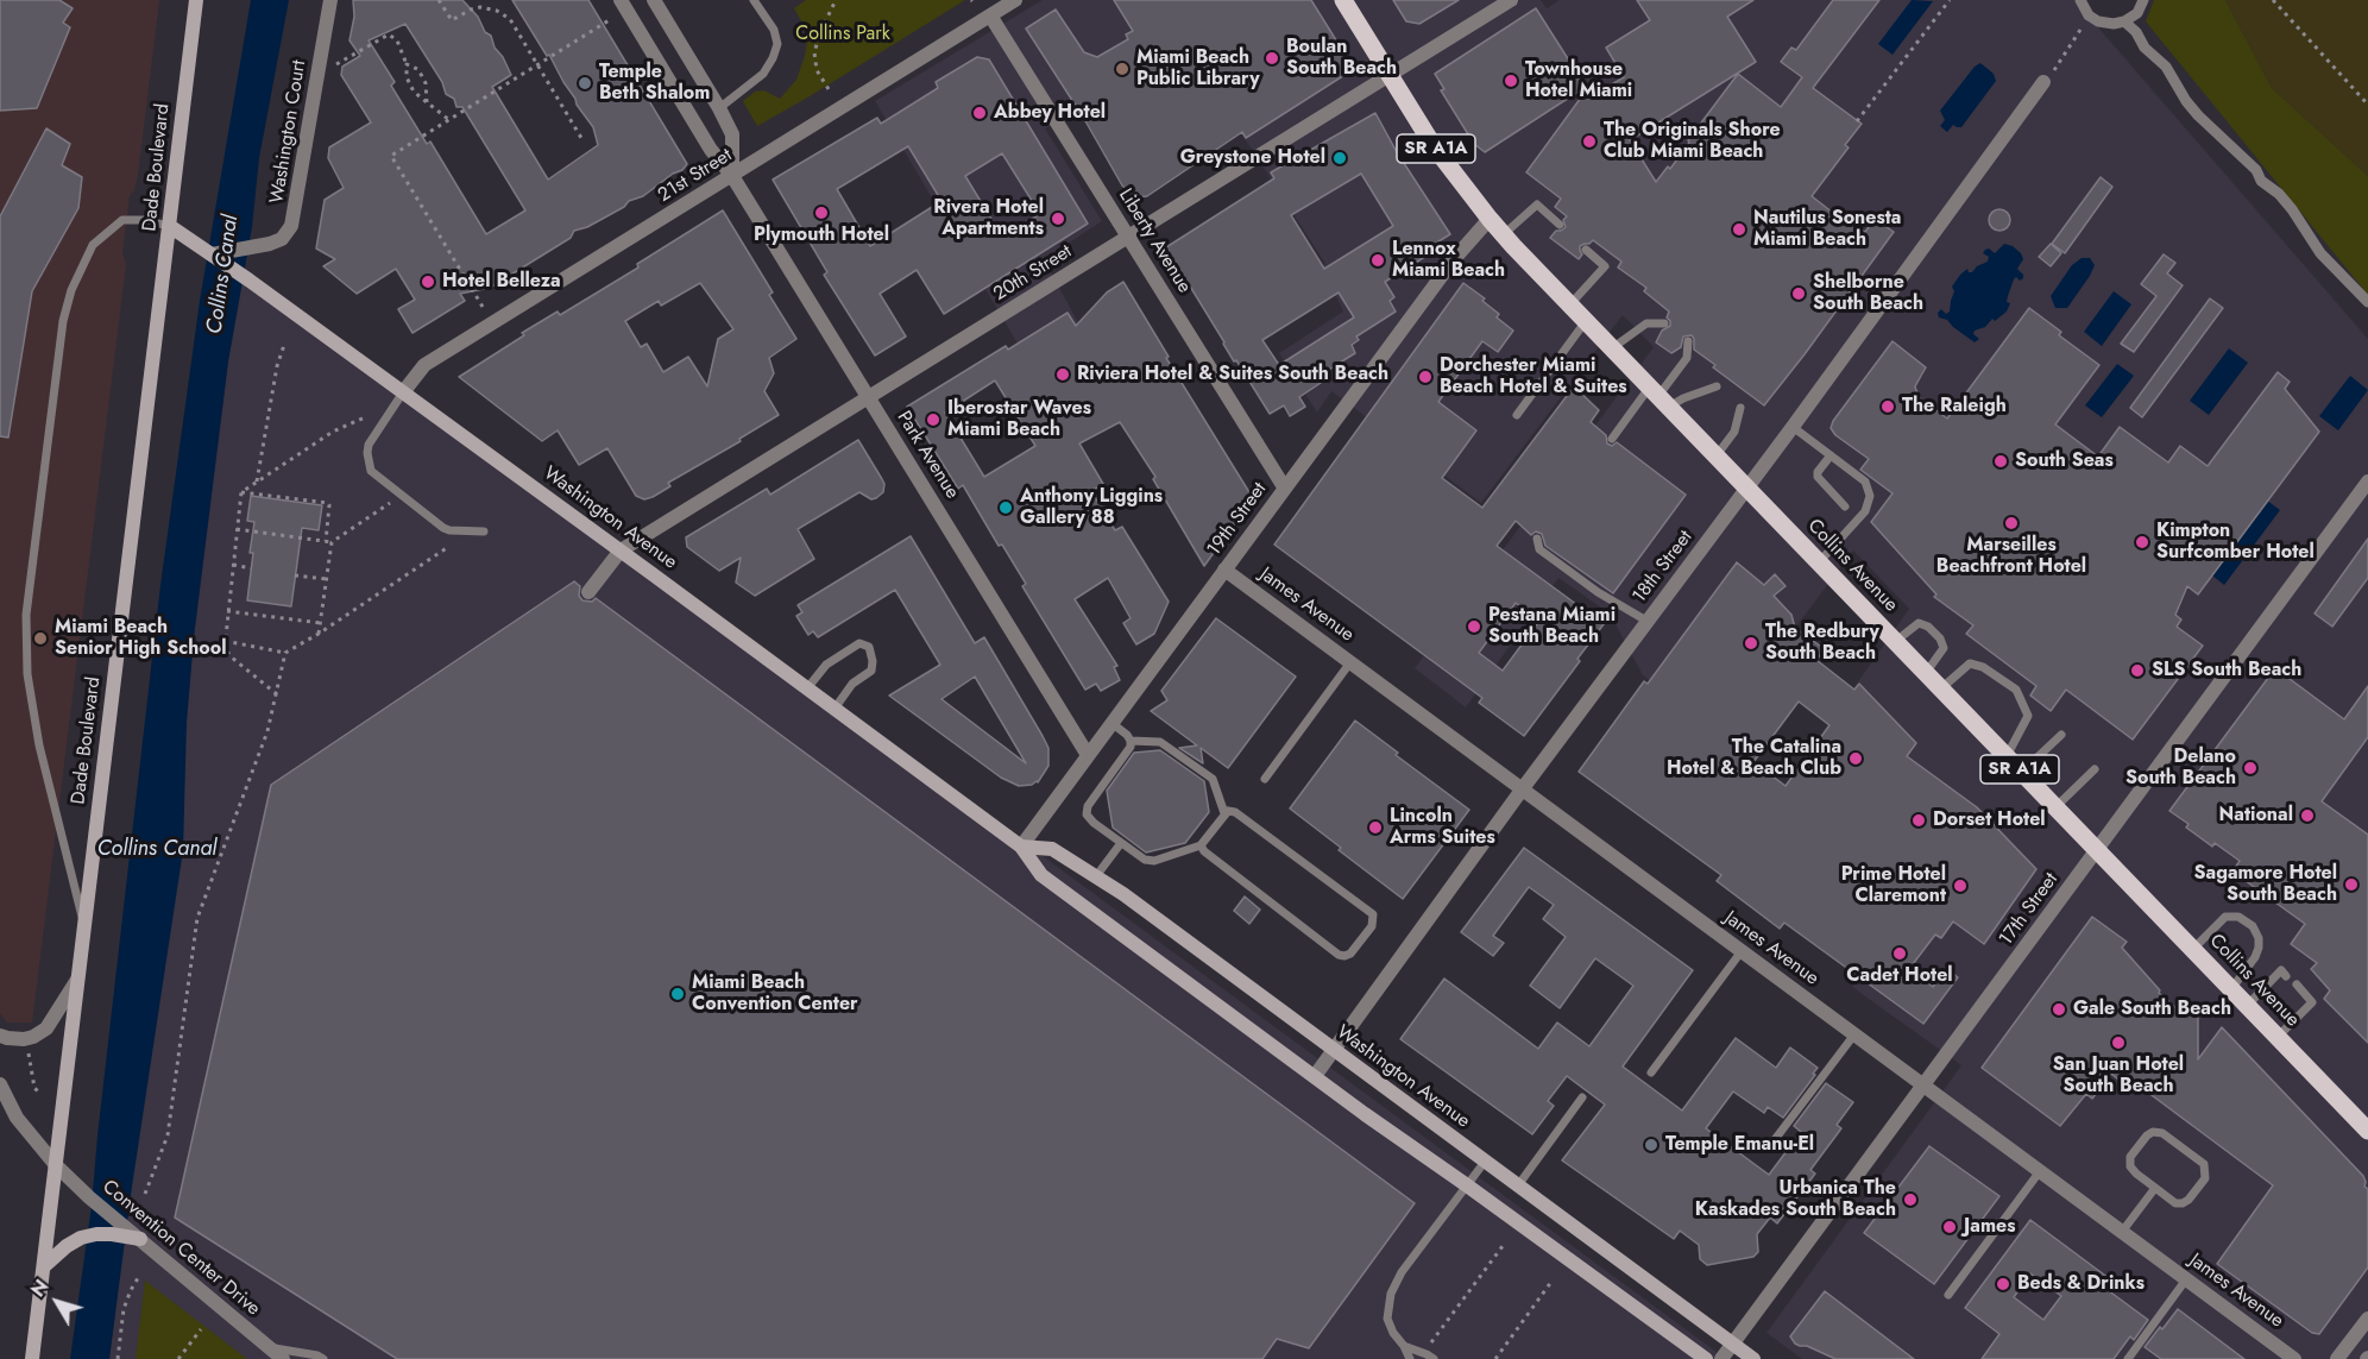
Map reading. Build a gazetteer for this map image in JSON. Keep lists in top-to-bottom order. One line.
{"streets":{"main road":["SR A1A","Dade Boulevard","Washington Avenue","Collins Avenue"],"street":["Washington Court","21st Street","Liberty Avenue","20th Street","Park Avenue","19th Street","18th Street","James Avenue","17th Street","Convention Center Drive"]},"crossings":[["Washington Court","Washington Avenue"],["Dade Boulevard","Washington Avenue"],["Dade Boulevard","Convention Center Drive"],["21st Street","Liberty Avenue"],["21st Street","Park Avenue"],["21st Street","Washington Avenue"],["Liberty Avenue","20th Street"],["Liberty Avenue","19th Street"],["20th Street","Park Avenue"],["20th Street","Washington Avenue"],["20th Street","Collins Avenue"],["Park Avenue","19th Street"],["Washington Avenue","19th Street"],["Washington Avenue","18th Street"],["Washington Avenue","17th Street"],["19th Street","Collins Avenue"],["19th Street","James Avenue"],["Collins Avenue","18th Street"],["Collins Avenue","17th Street"],["18th Street","James Avenue"],["James Avenue","17th Street"]],"water":["Collins Canal"],"parks":["Collins Park"],"places":["Boulan South Beach","Miami Beach Public Library","Townhouse Hotel Miami","Temple Beth Shalom","Abbey Hotel","The Originals Shore Club Miami Beach","Greystone Hotel","Plymouth Hotel","Rivera Hotel Apartments","Nautilus Sonesta Miami Beach","Lennox Miami Beach","Hotel Belleza","Shelborne South Beach","Riviera Hotel & Suites South Beach","Dorchester Miami Beach Hotel & Suites","The Raleigh","Iberostar Waves Miami Beach","South Seas","Anthony Liggins Gallery 88","Marseilles Beachfront Hotel","Kimpton Surfcomber Hotel","Pestana Miami South Beach","Miami Beach Senior High School","The Redbury South Beach","SLS South Beach","The Catalina Hotel & Beach Club","Delano South Beach","National","Dorset Hotel","Lincoln Arms Suites","Sagamore Hotel South Beach","Prime Hotel Claremont","Cadet Hotel","Miami Beach Convention Center","Gale South Beach","San Juan Hotel South Beach","Temple Emanu-El","Urbanica The Kaskades South Beach","James","Beds & Drinks"],"north":"top left"}
